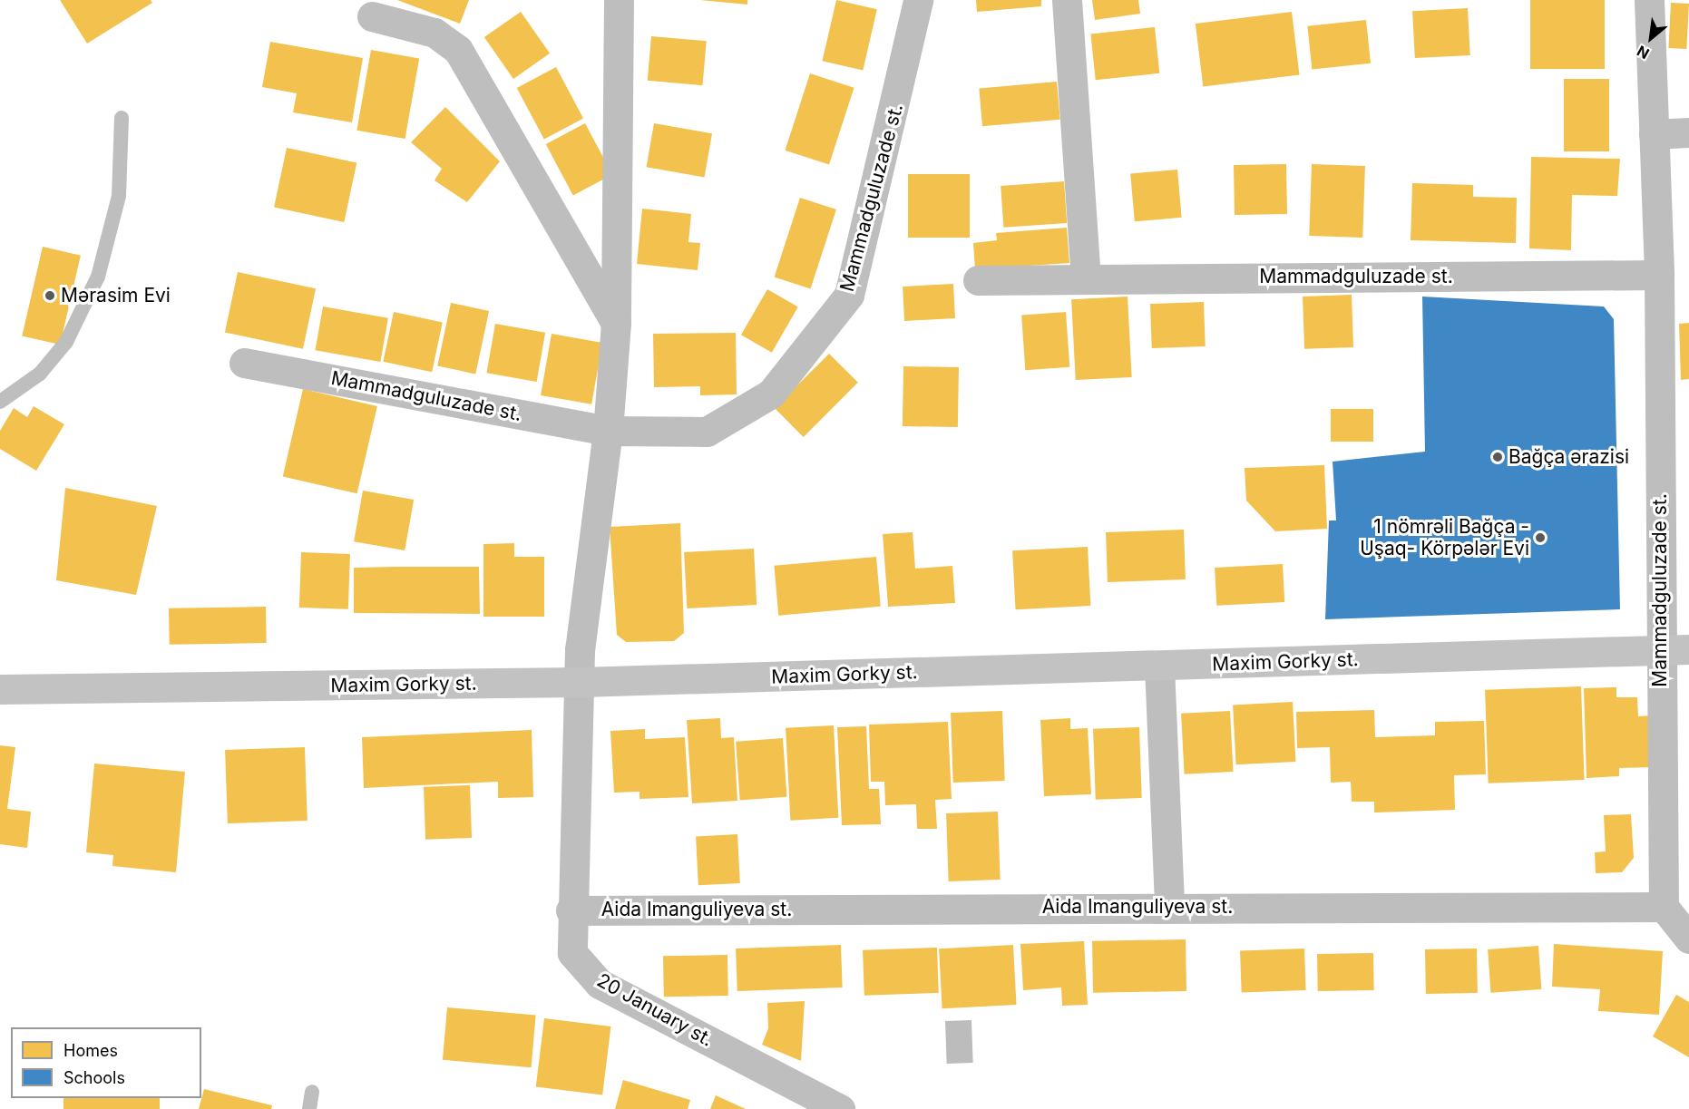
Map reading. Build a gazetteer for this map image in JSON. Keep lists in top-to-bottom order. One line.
{"streets":{"main road":["Maxim Gorky st."],"street":["Mammadguluzade st.","Aida Imanguliyeva st.","20 January st."]},"crossings":[["Mammadguluzade st.","Maxim Gorky st."],["Mammadguluzade st.","Aida Imanguliyeva st."],["Maxim Gorky st.","20 January st."],["Aida Imanguliyeva st.","20 January st."]],"places":["Mərasim Evi","Bağça ərazisi","1 nömrəli Bağça - Uşaq- Körpələr Evi"],"legend":["Homes","Schools"],"north":"bottom left"}
